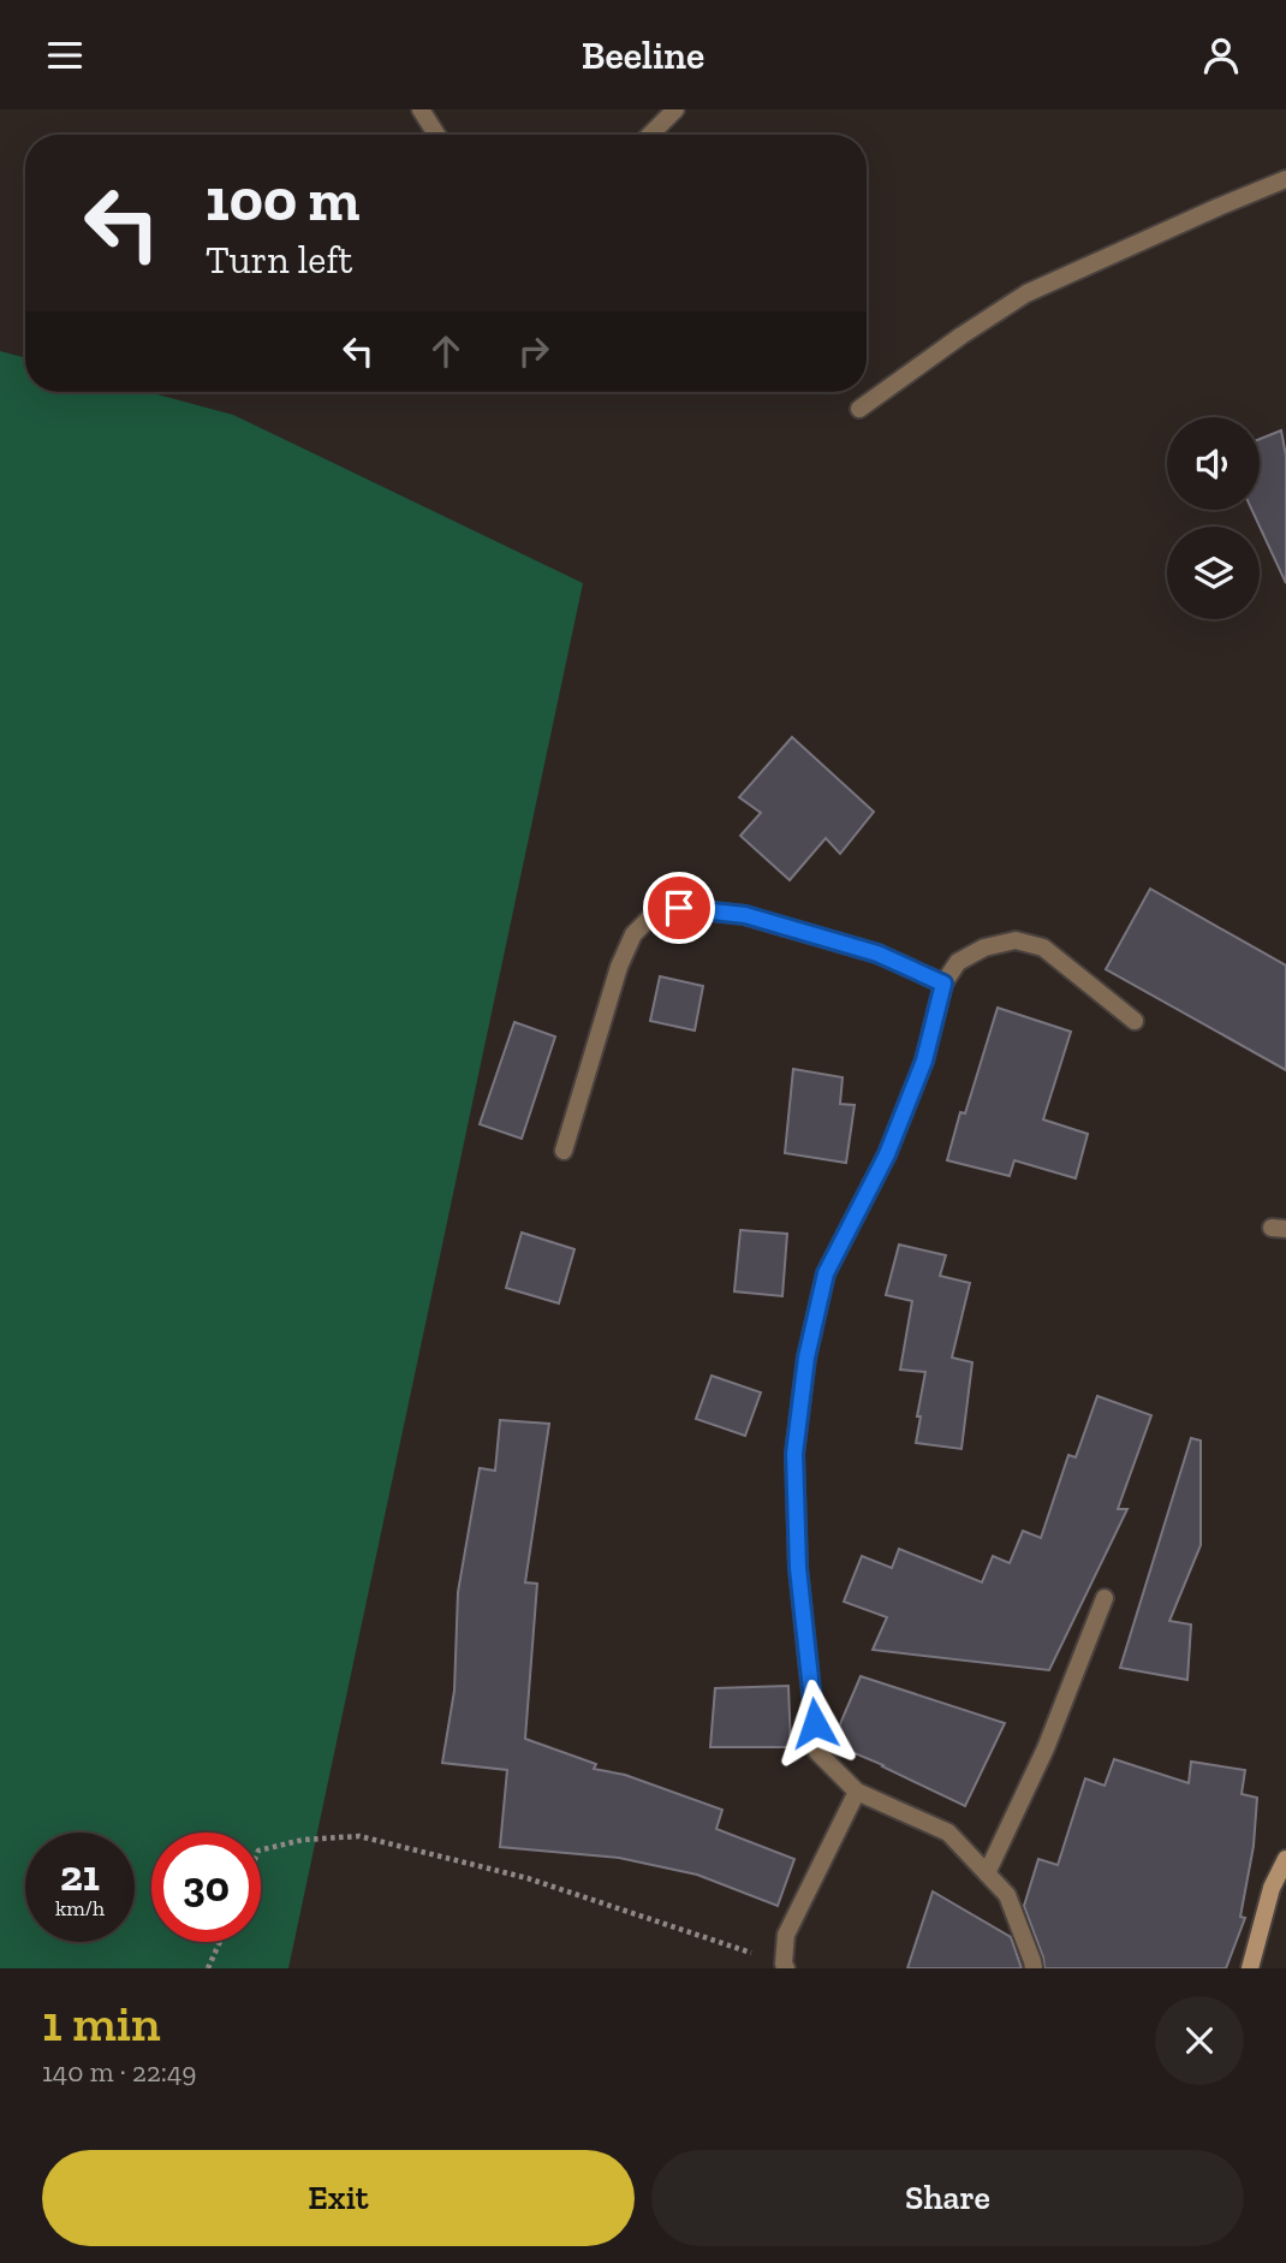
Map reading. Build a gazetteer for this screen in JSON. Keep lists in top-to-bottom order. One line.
{"page":{"header":"Beeline","turn":["100 m","Turn left"],"speed":"21 km/h","limit":"30","heading":["1 min","140 m · 22:49"],"buttons":["Exit","Share"]}}
